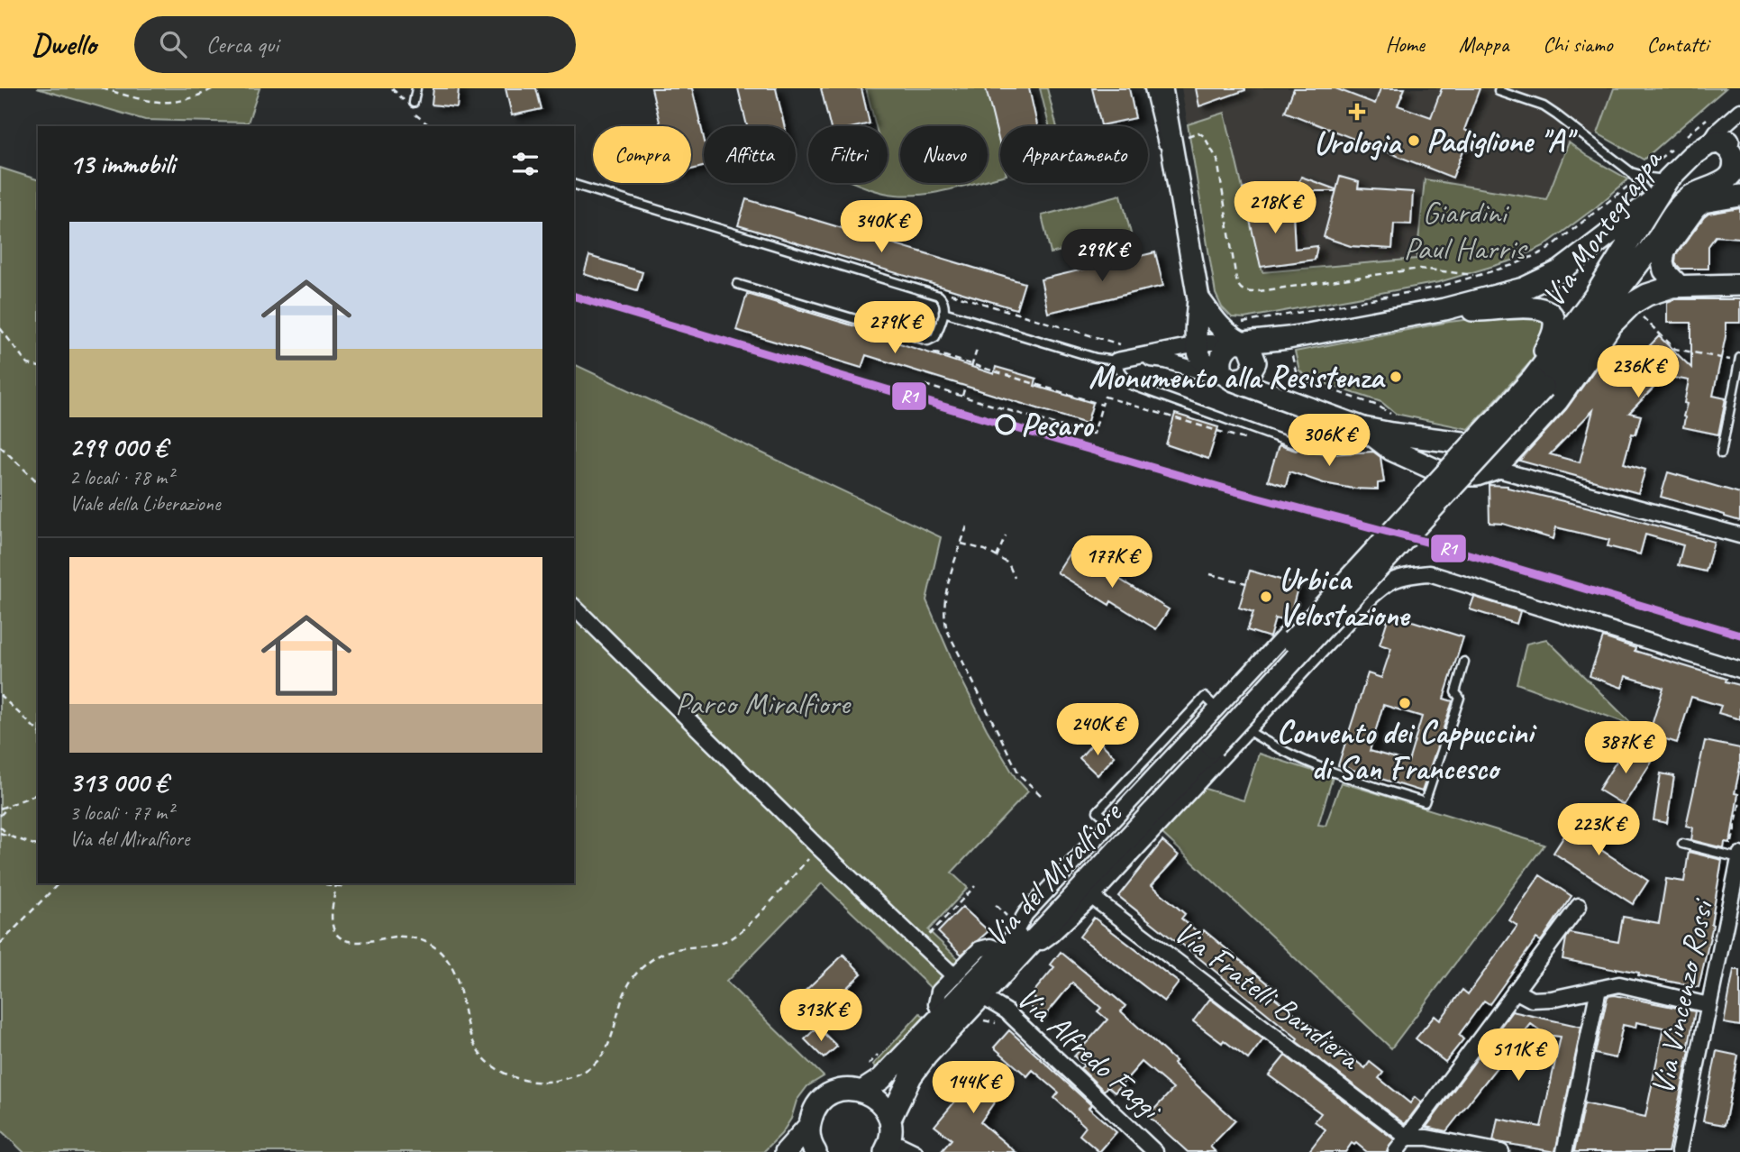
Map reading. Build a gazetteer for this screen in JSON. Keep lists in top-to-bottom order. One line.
{"streets":{"street":["Via Montegrappa","Via del Miralfiore","Via Fratelli Bandiera","Via Vincenzo Rossi","Via Alfredo Faggi"]},"crossings":[["Via Montegrappa","Via del Miralfiore"],["Via del Miralfiore","Via Alfredo Faggi"]],"parks":["Giardini Paul Harris","Parco Miralfiore"],"places":{"health":["Urologia"],"other":["Padiglione \"A\"","Monumento alla Resistenza","Pesaro","Urbica Velostazione","Convento dei Cappuccini di San Francesco"]},"lines":["transit line R1"],"page":{"header":"Dwello","search":"Cerca qui","nav":["Home","Mappa","Chi siamo","Contatti"],"chip":["Compra","Affitta","Filtri","Nuovo","Appartamento"],"heading":"13 immobili","price":["218K €","340K €","299K €","279K €","236K €","306K €","177K €","240K €","387K €","223K €","313K €","511K €","144K €"],"list":[{"name":"299 000 €","note":"2 locali · 78 m² · Viale della Liberazione"},{"name":"313 000 €","note":"3 locali · 77 m² · Via del Miralfiore"}]}}
